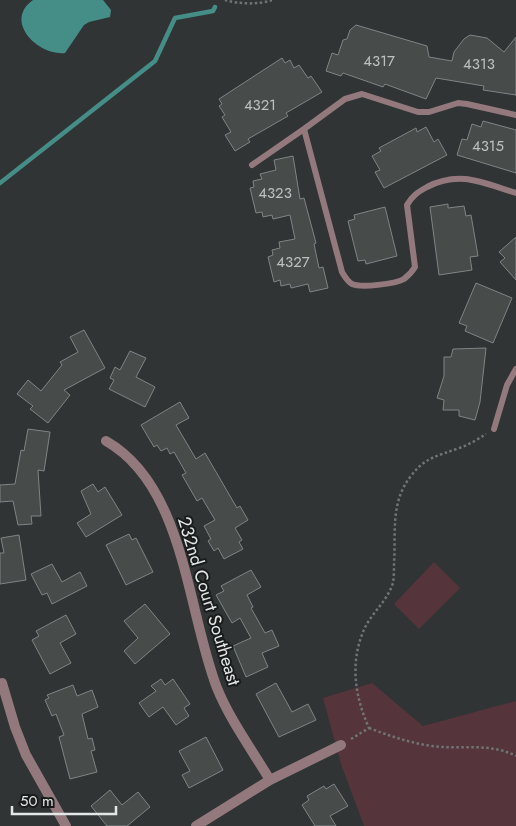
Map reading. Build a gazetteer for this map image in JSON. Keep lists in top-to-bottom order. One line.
{"streets":{"street":["232nd Court Southeast"]},"house_numbers":["4317","4313","4321","4315","4323","4327"],"scale_bar":"50 m"}
